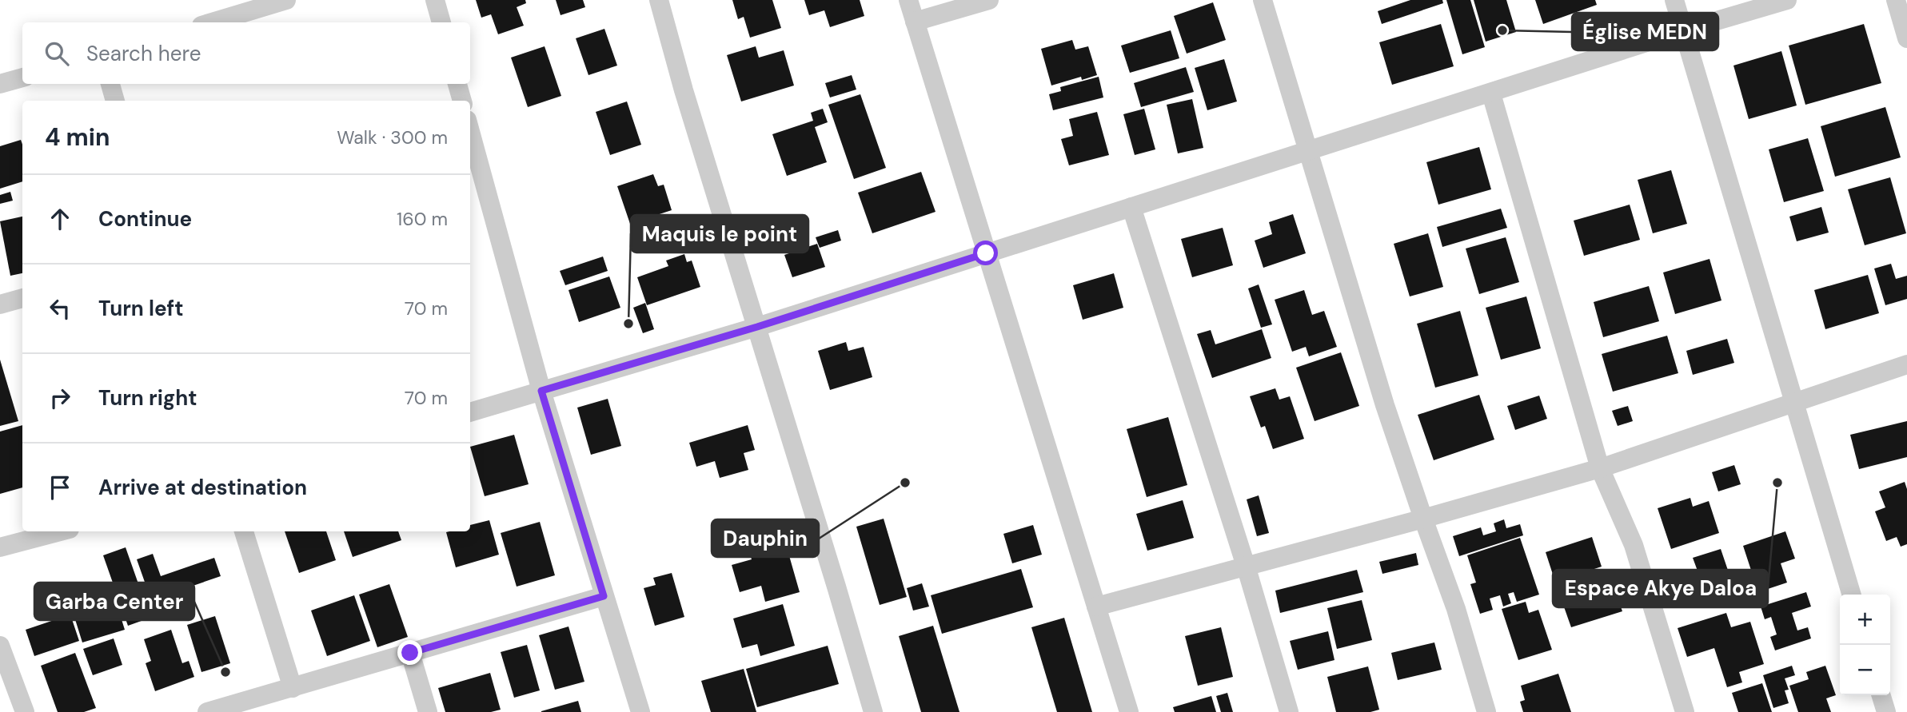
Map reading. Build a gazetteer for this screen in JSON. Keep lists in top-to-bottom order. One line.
{"places":["Église MEDN","Maquis le point","Dauphin","Espace Akye Daloa","Garba Center"],"page":{"search":"Search here","heading":["4 min","Walk · 300 m"],"list":[["Continue","160 m"],["Turn left","70 m"],["Turn right","70 m"],"Arrive at destination"],"map_buttons":["+","−"]}}
